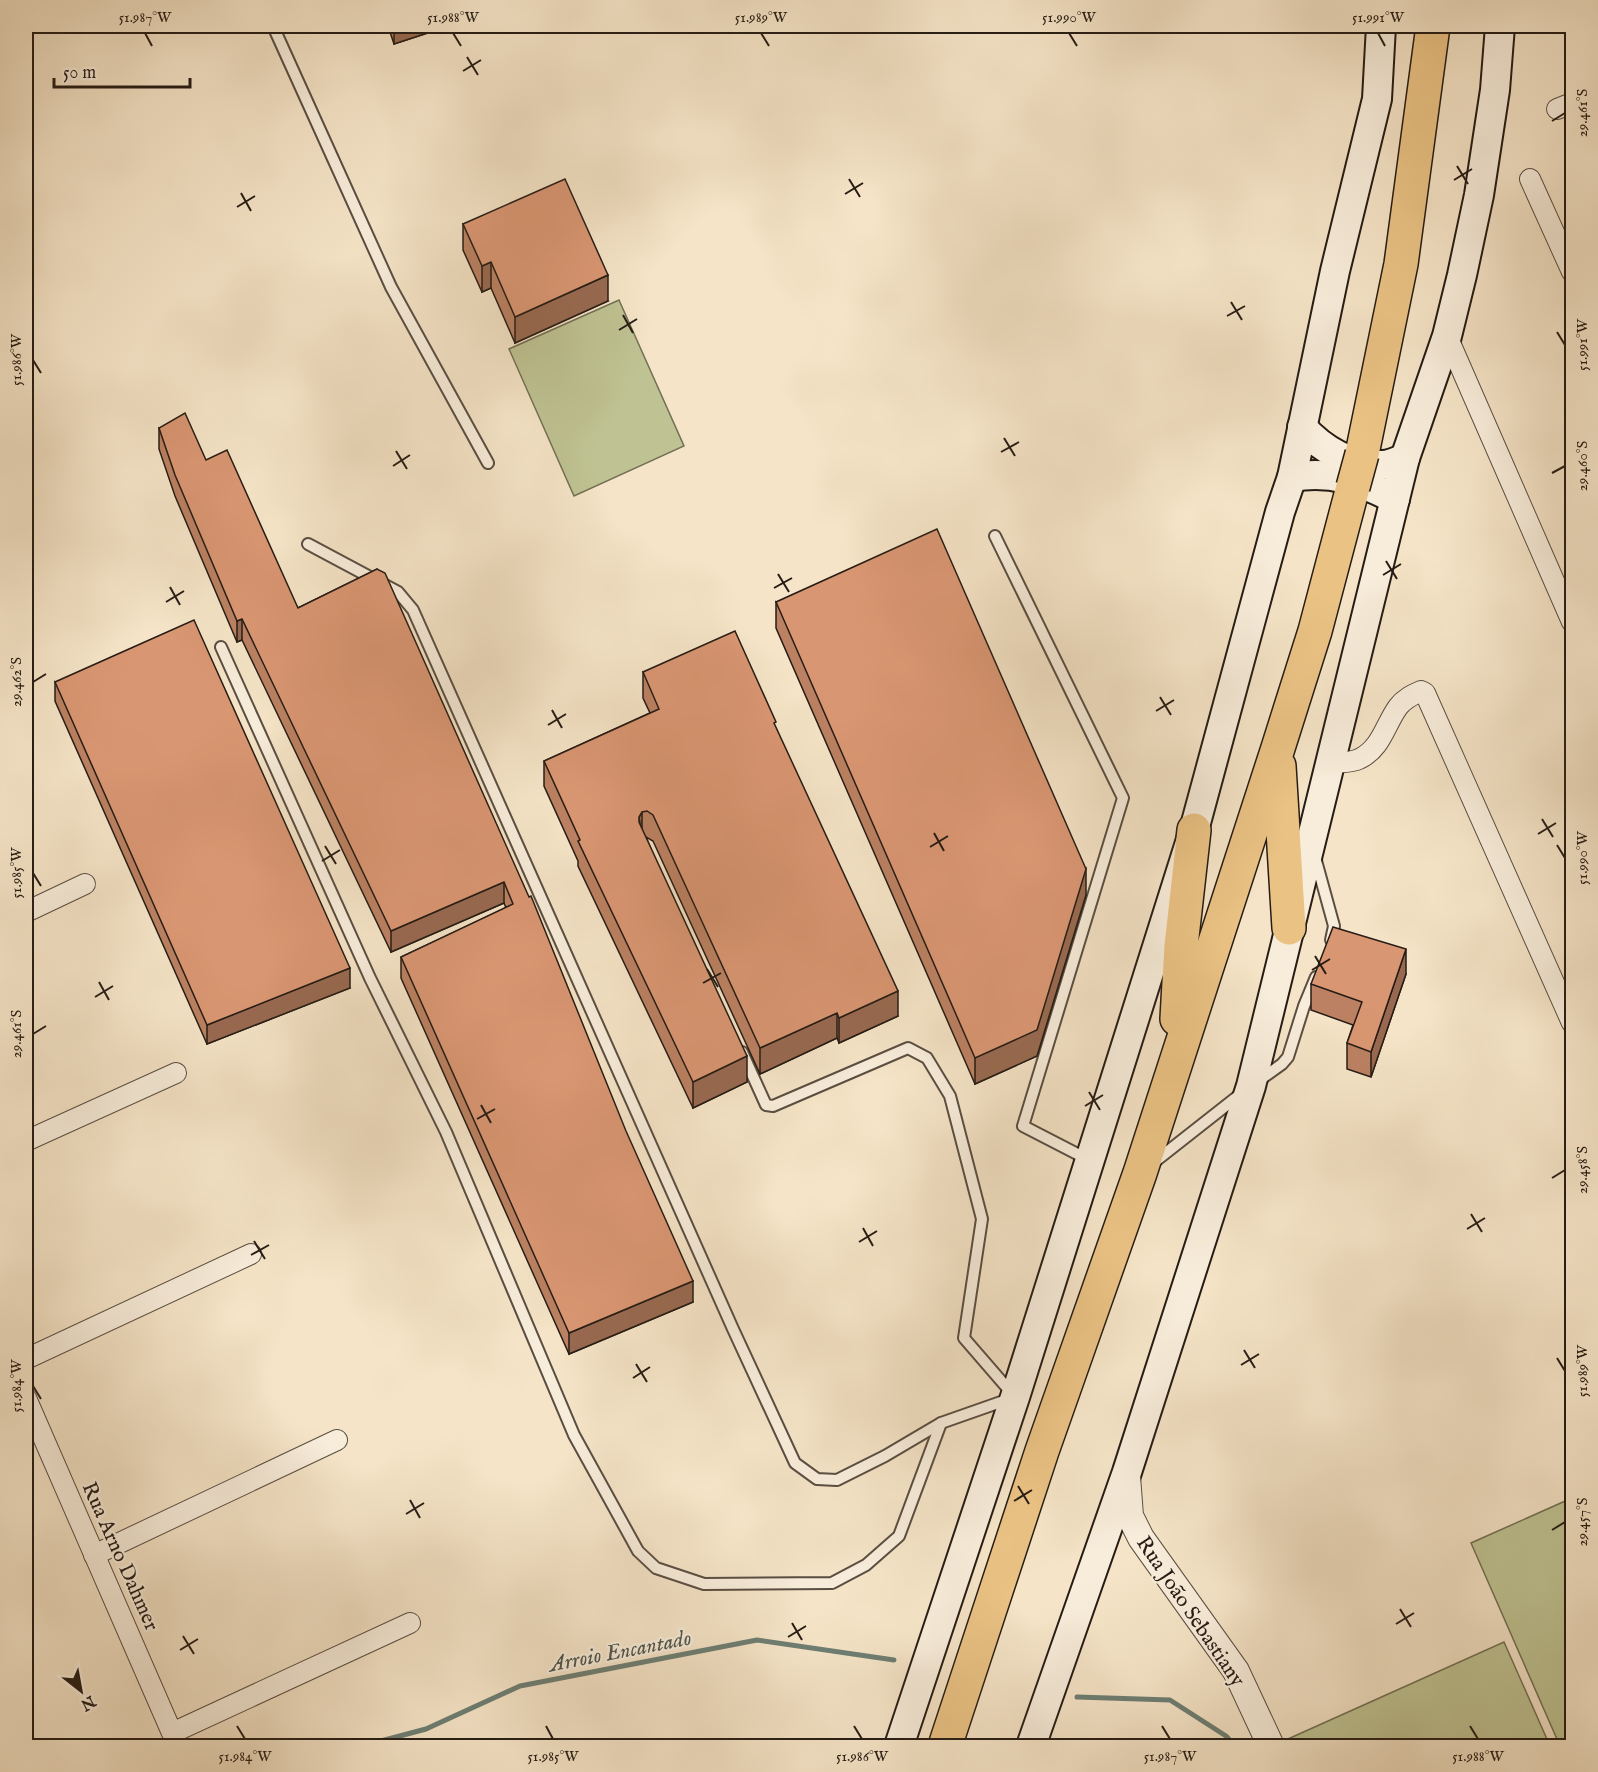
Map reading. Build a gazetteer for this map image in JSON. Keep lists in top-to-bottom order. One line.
{"streets":{"street":["Rua Arno Dahmer","Rua João Sebastiany"]},"water":["Arroio Encantado"],"scale_bar":"50 m","north":"bottom right","coordinates":["51.987°W","51.988°W","51.989°W","51.990°W","51.991°W","29.461°S","51.986°W","29.460°S","29.462°S","51.985°W","29.458°S","51.984°W","29.457°S"]}
